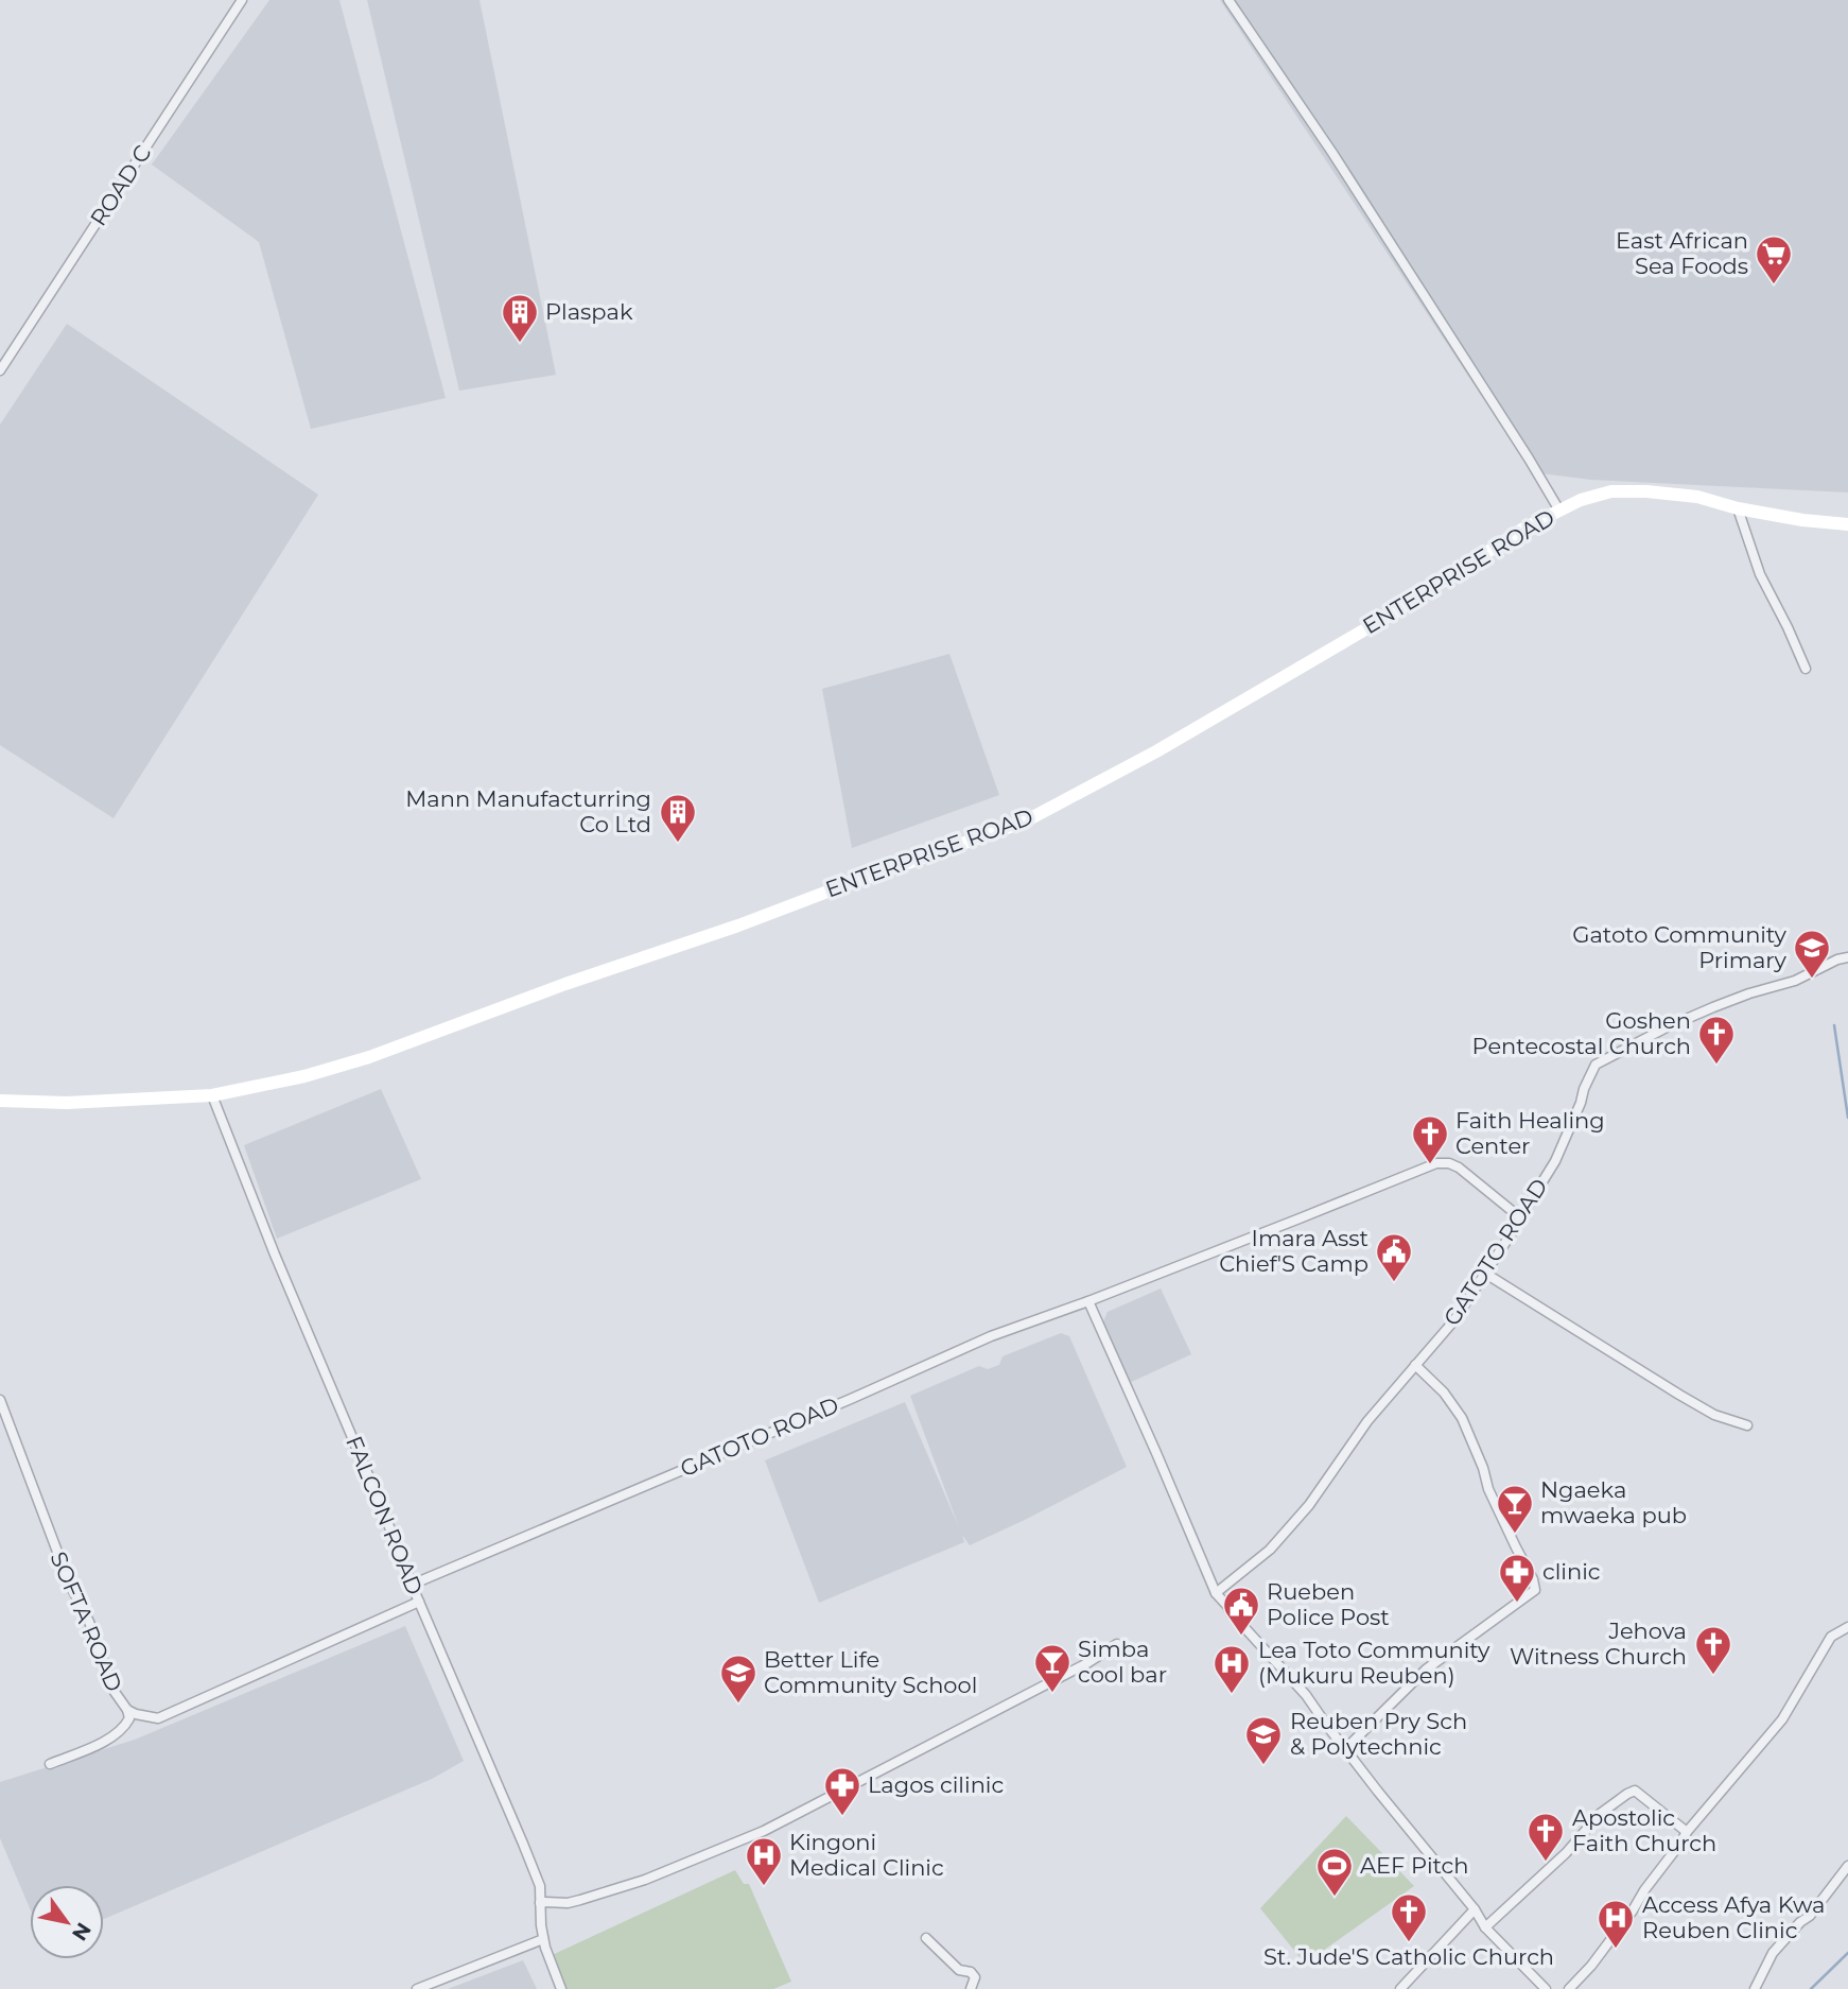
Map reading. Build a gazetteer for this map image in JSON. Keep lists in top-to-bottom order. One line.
{"streets":{"main road":["ENTERPRISE ROAD"],"street":["ROAD C","GATOTO ROAD","FALCON ROAD","SOFTA ROAD"]},"crossings":[["ENTERPRISE ROAD","FALCON ROAD"],["GATOTO ROAD","FALCON ROAD"],["FALCON ROAD","SOFTA ROAD"]],"places":{"supermarket":["East African Sea Foods"],"building":["Plaspak","Mann Manufacturring Co Ltd"],"school or university":["Gatoto Community Primary","Better Life Community School","Reuben Pry Sch & Polytechnic"],"church":["Goshen Pentecostal Church","Faith Healing Center","Jehova Witness Church","Apostolic Faith Church","St. Jude'S Catholic Church"],"public building":["Imara Asst Chief'S Camp","Rueben Police Post"],"bar":["Ngaeka mwaeka pub","Simba cool bar"],"pharmacy":["clinic","Lagos cilinic"],"hospital":["Lea Toto Community (Mukuru Reuben)","Kingoni Medical Clinic","Access Afya Kwa Reuben Clinic"],"sports":["AEF Pitch"]},"north":"bottom right"}
